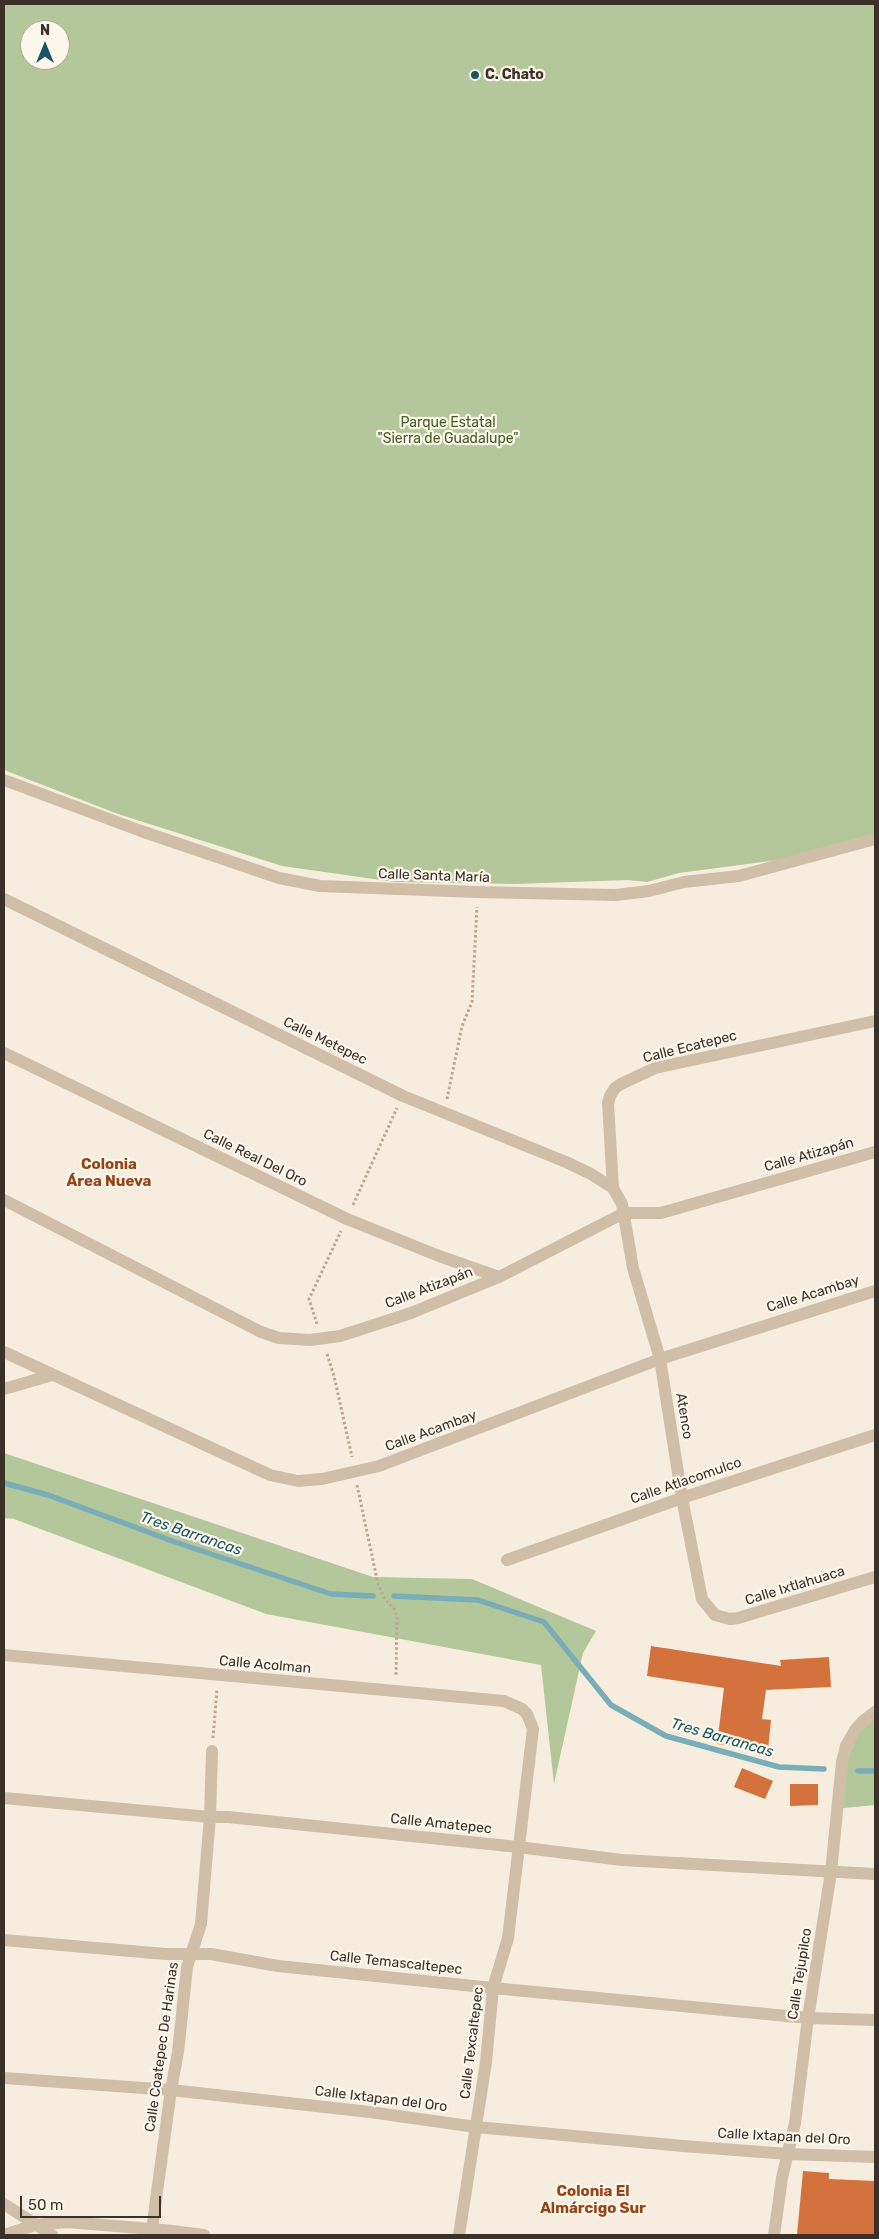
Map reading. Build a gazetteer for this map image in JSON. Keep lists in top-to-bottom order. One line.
{"streets":{"street":["Calle Santa María","Calle Metepec","Calle Ecatepec","Calle Atizapán","Calle Real Del Oro","Calle Acambay","Atenco","Calle Atlacomulco","Calle Ixtlahuaca","Calle Acolman","Calle Amatepec","Calle Temascaltepec","Calle Tejupilco","Calle Texcaltepec","Calle Coatepec De Harinas","Calle Ixtapan del Oro"]},"crossings":[["Calle Metepec","Calle Ecatepec"],["Calle Atizapán","Calle Real Del Oro"],["Calle Atizapán","Atenco"],["Calle Acambay","Atenco"],["Atenco","Calle Atlacomulco"],["Atenco","Calle Ixtlahuaca"],["Calle Acolman","Calle Texcaltepec"],["Calle Amatepec","Calle Tejupilco"],["Calle Amatepec","Calle Texcaltepec"],["Calle Amatepec","Calle Coatepec De Harinas"],["Calle Temascaltepec","Calle Tejupilco"],["Calle Temascaltepec","Calle Texcaltepec"],["Calle Temascaltepec","Calle Coatepec De Harinas"],["Calle Tejupilco","Calle Ixtapan del Oro"],["Calle Texcaltepec","Calle Ixtapan del Oro"],["Calle Coatepec De Harinas","Calle Ixtapan del Oro"]],"districts":["Colonia Área Nueva","Colonia El Almárcigo Sur"],"water":["Tres Barrancas"],"parks":["Parque Estatal \"Sierra de Guadalupe\""],"places":["C. Chato"],"scale_bar":"50 m","north":"top"}
